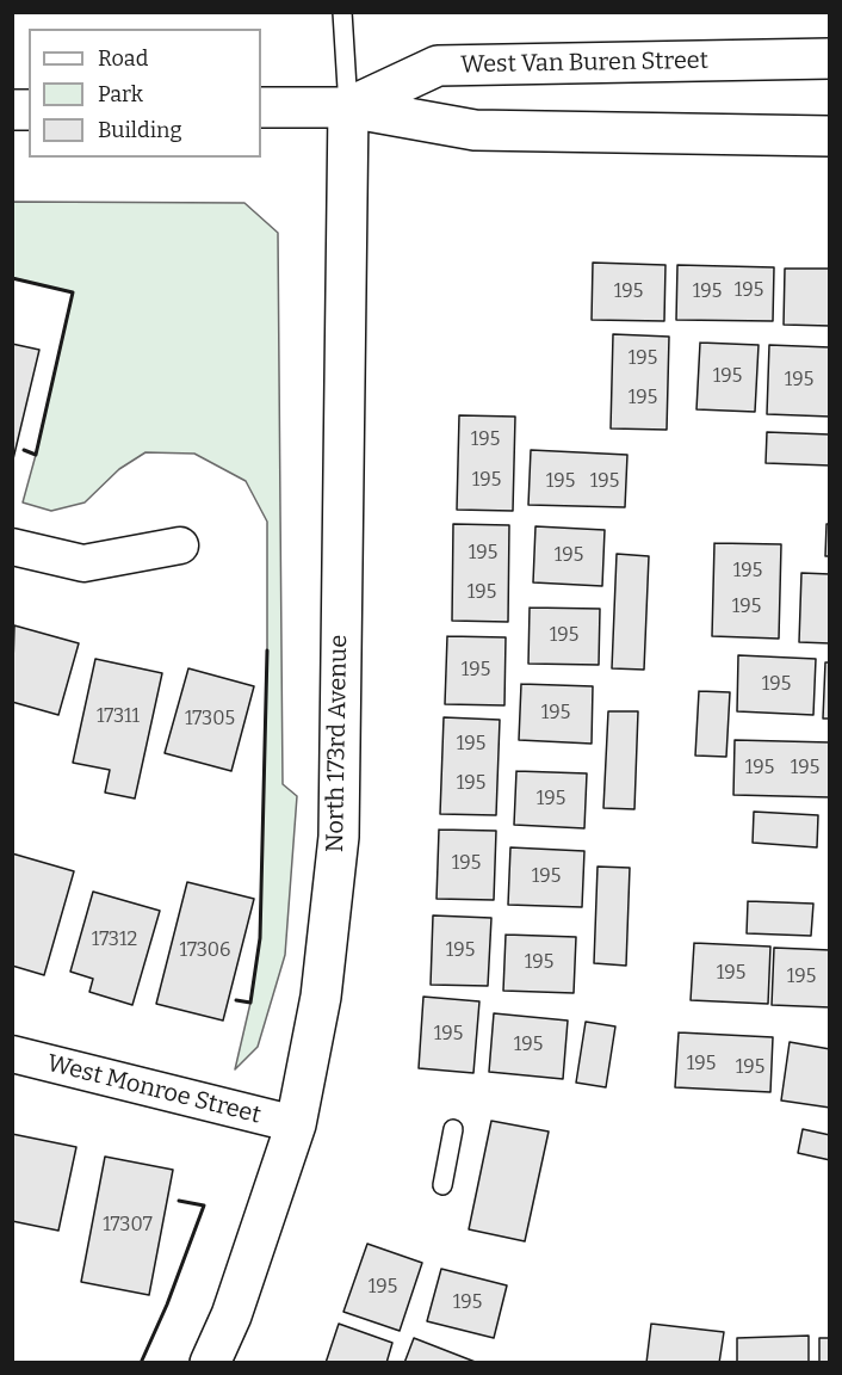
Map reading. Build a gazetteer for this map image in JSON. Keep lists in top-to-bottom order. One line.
{"streets":{"street":["West Van Buren Street","North 173rd Avenue","West Monroe Street"]},"crossings":[["West Van Buren Street","North 173rd Avenue"],["North 173rd Avenue","West Monroe Street"]],"house_numbers":["195","195","195","195","195","195","195","195","195","195","195","195","195","195","195","195","195","195","195","195","17311","17305","195","195","195","195","195","195","195","17312","17306","195","195","195","195","195","195","195","195","17307","195","195"],"legend":["Road","Park","Building"]}
